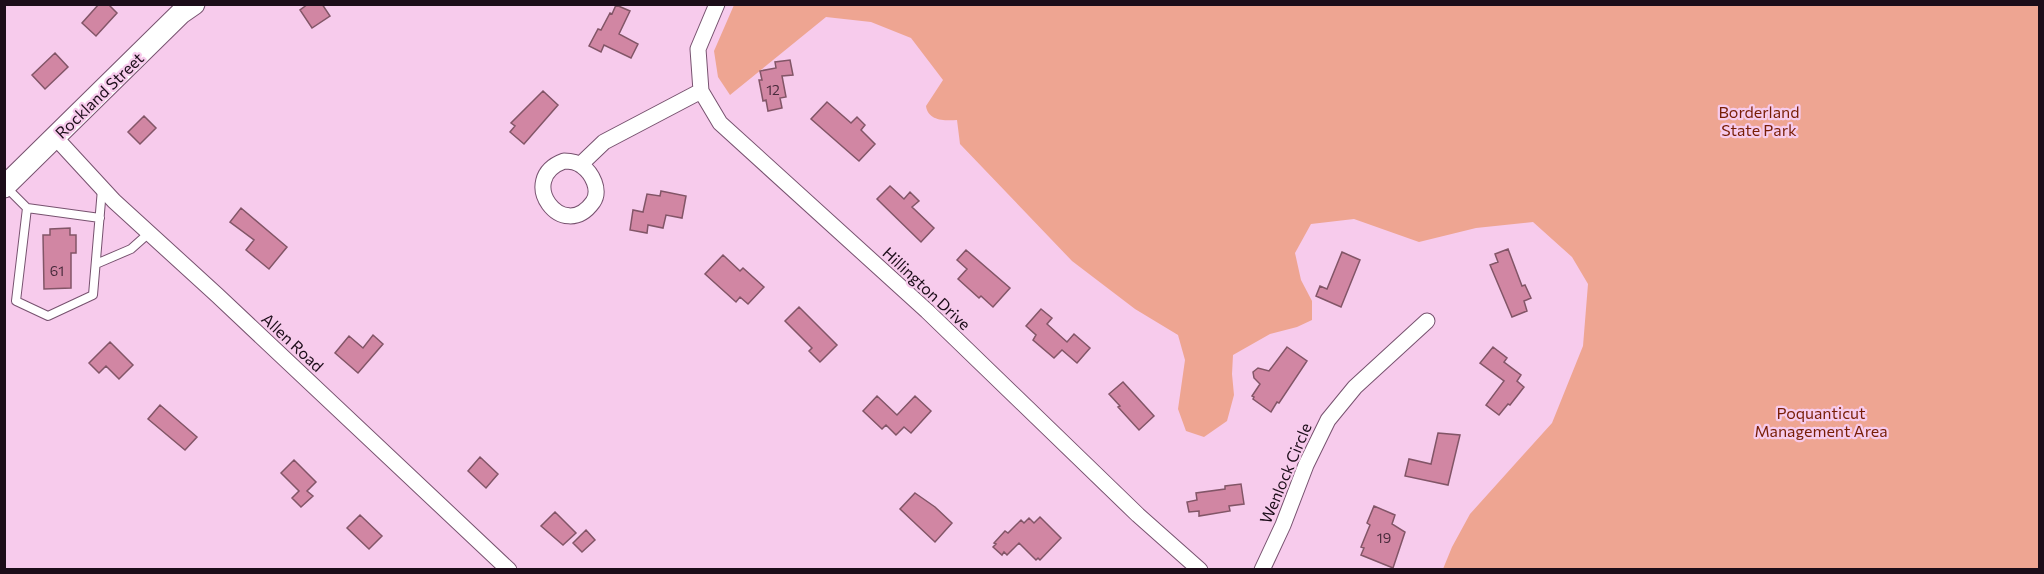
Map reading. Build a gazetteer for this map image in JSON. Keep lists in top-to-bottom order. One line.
{"streets":{"street":["Rockland Street","Hillington Drive","Allen Road","Wenlock Circle"]},"crossings":[["Rockland Street","Allen Road"]],"parks":["Borderland State Park","Poquanticut Management Area"],"house_numbers":["12","61","19"]}
